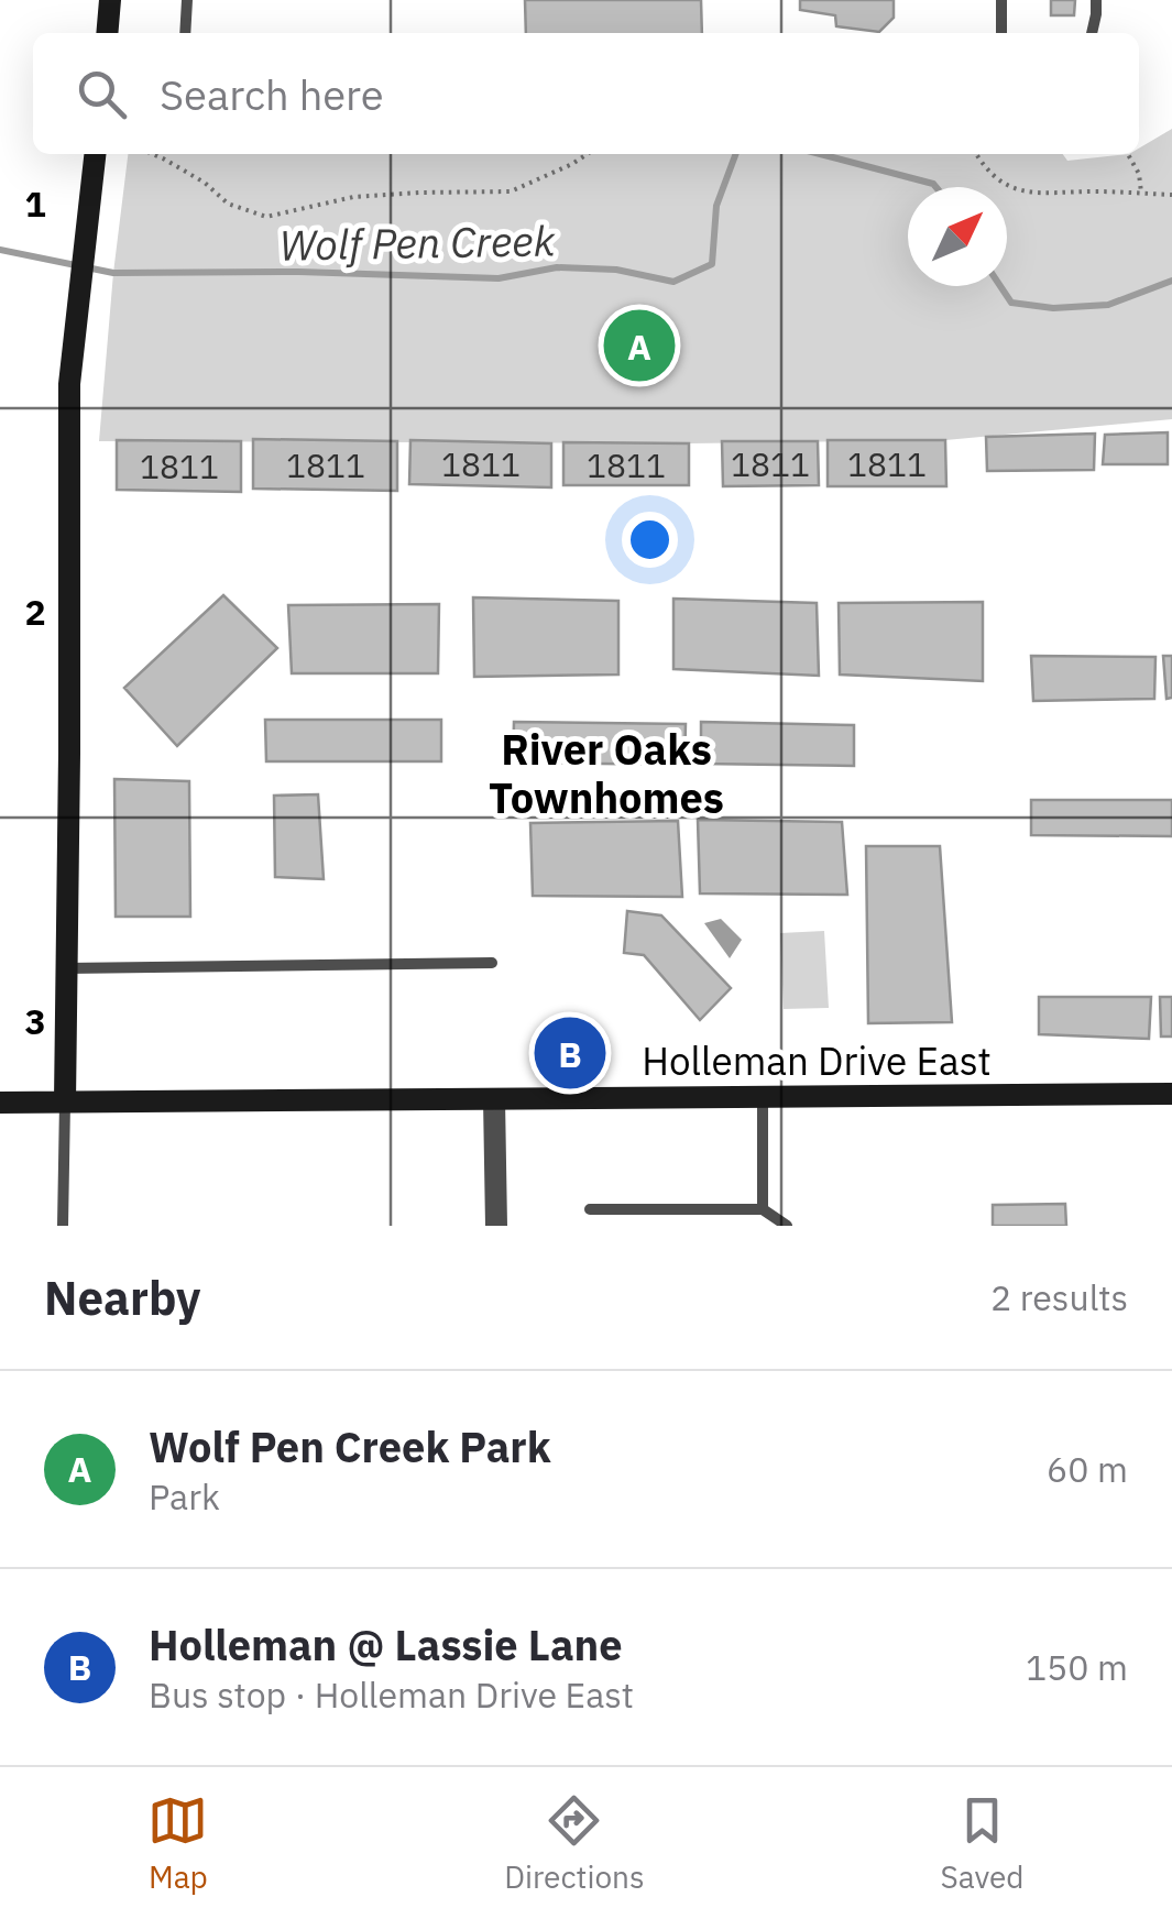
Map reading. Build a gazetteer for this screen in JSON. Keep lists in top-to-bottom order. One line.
{"streets":{"street":["Holleman Drive East"]},"districts":["River Oaks Townhomes"],"water":["Wolf Pen Creek"],"house_numbers":["1811","1811","1811","1811","1811","1811"],"north":"top right","page":{"search":"Search here","pins":["A","B"],"heading":["Nearby","2 results"],"list":[{"mark":"A","name":"Wolf Pen Creek Park","note":"Park","value":"60 m"},{"mark":"B","name":"Holleman @ Lassie Lane","note":"Bus stop · Holleman Drive East","value":"150 m"}],"nav":["Map","Directions","Saved"]},"grid":{"rows":["1","2","3"]}}
